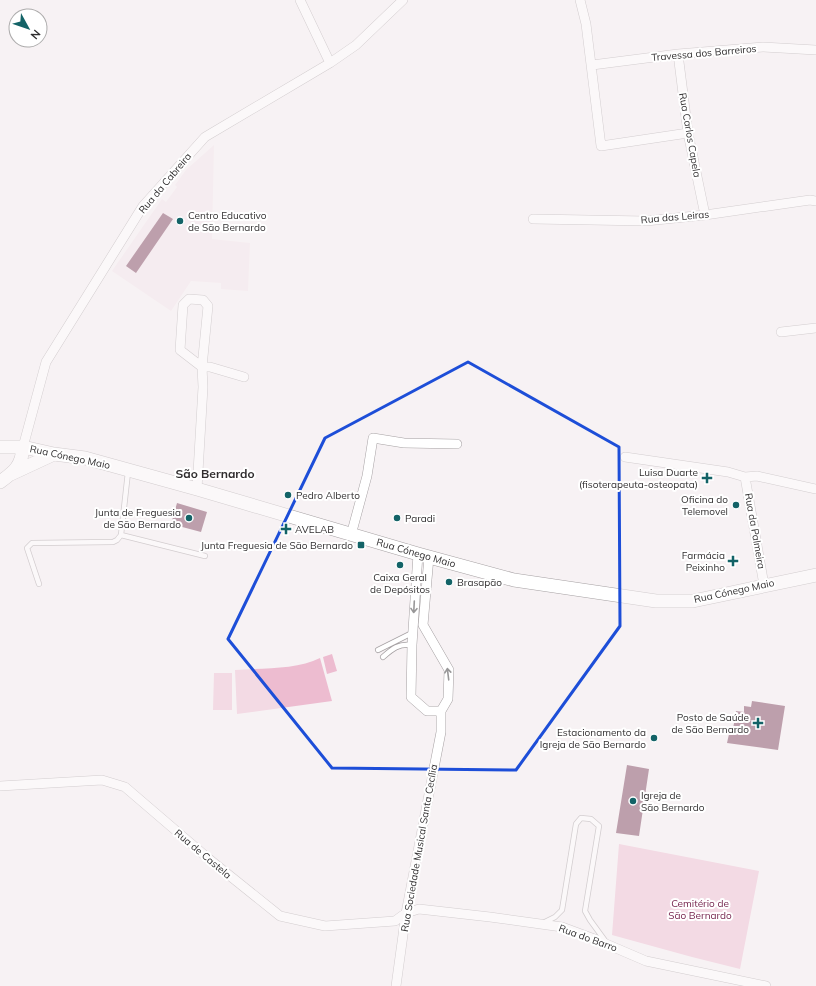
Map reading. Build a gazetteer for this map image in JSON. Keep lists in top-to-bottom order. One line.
{"streets":{"main road":["Rua Cónego Maio"],"street":["Travessa dos Barreiros","Rua Carlos Capela","Rua da Cabreira","Rua das Leiras","Rua da Palmeira","Rua Sociedade Musical Santa Cecília","Rua de Castela","Rua do Barro"]},"crossings":[["Travessa dos Barreiros","Rua Carlos Capela"],["Rua Carlos Capela","Rua das Leiras"],["Rua da Cabreira","Rua Cónego Maio"],["Rua Cónego Maio","Rua da Palmeira"],["Rua Cónego Maio","Rua Sociedade Musical Santa Cecília"],["Rua Sociedade Musical Santa Cecília","Rua de Castela"],["Rua Sociedade Musical Santa Cecília","Rua do Barro"],["Rua de Castela","Rua do Barro"]],"districts":["São Bernardo"],"parks":["Cemitério de São Bernardo"],"places":{"other":["Centro Educativo de São Bernardo","Pedro Alberto","Oficina do Telemovel","Junta de Freguesia de São Bernardo","Paradi","Caixa Geral de Depósitos","Brasapão","Estacionamento da Igreja de São Bernardo","Igreja de São Bernardo"],"health":["Luisa Duarte (fisoterapeuta-osteopata)","AVELAB","Farmácia Peixinho","Posto de Saúde de São Bernardo"],"transit":["Junta Freguesia de São Bernardo"]},"north":"bottom right"}
